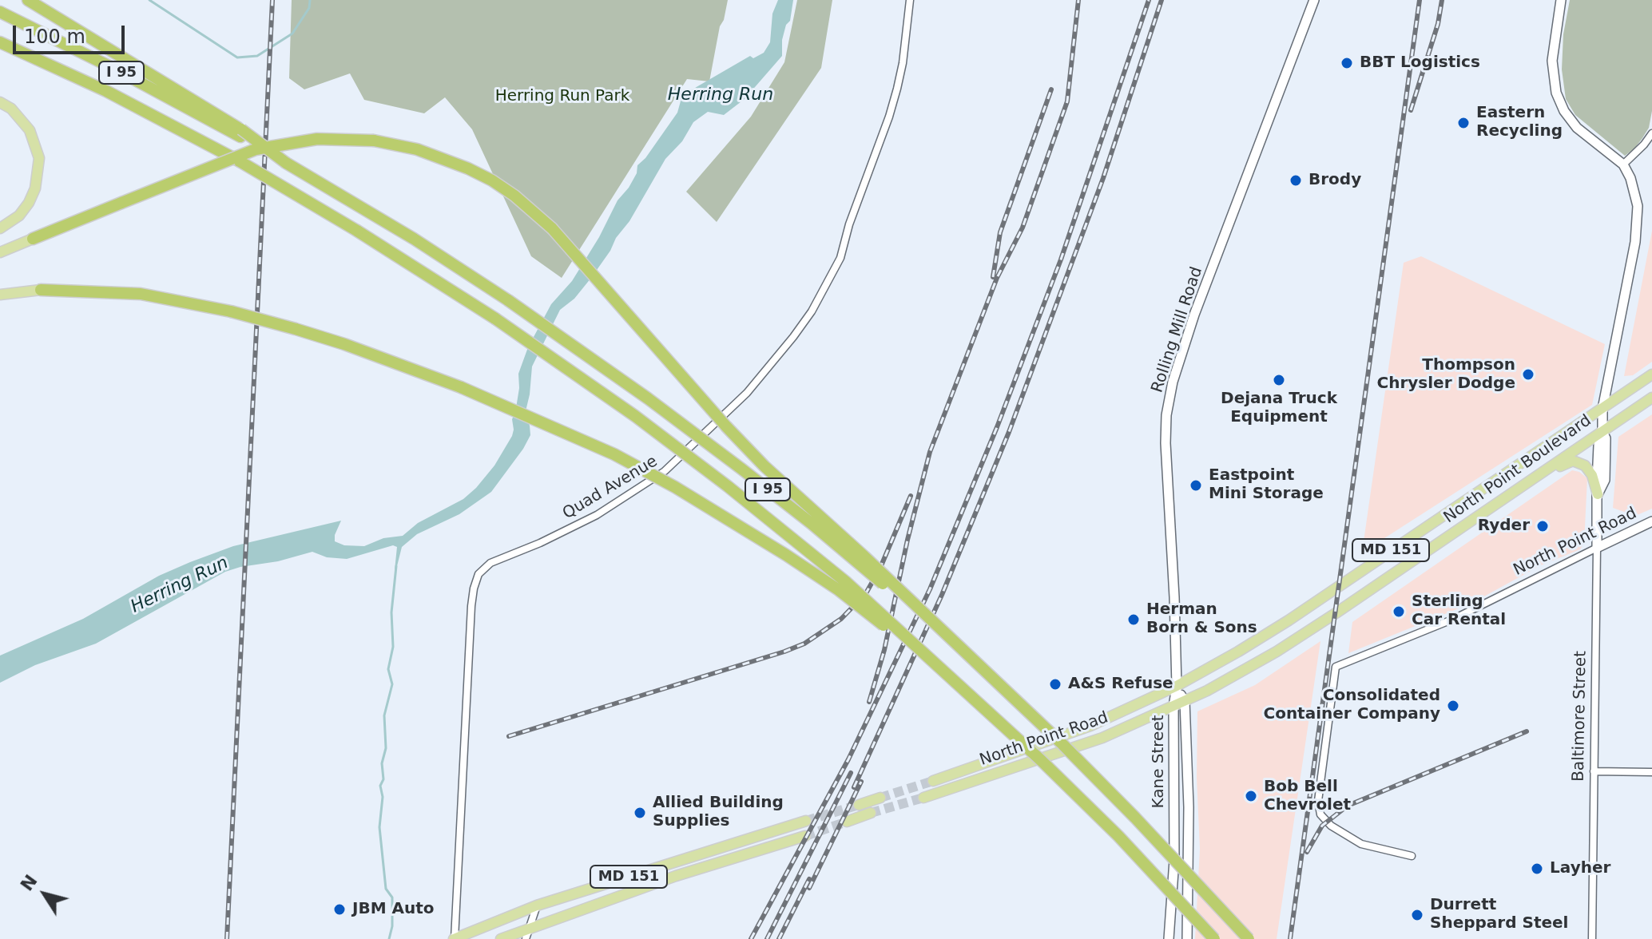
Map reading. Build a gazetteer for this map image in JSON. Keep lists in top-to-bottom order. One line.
{"streets":{"highway":["I 95"],"main road":["North Point Boulevard","North Point Road","MD 151"],"street":["Rolling Mill Road","Quad Avenue","Baltimore Street","Kane Street"]},"crossings":[["Rolling Mill Road","North Point Boulevard"],["Rolling Mill Road","North Point Road"],["Rolling Mill Road","Kane Street"],["North Point Boulevard","North Point Road"],["North Point Boulevard","Baltimore Street"],["North Point Boulevard","Kane Street"],["Quad Avenue","MD 151"],["North Point Road","Baltimore Street"],["North Point Road","Kane Street"]],"water":["Herring Run"],"parks":["Herring Run Park"],"places":["BBT Logistics","Eastern Recycling","Brody","Thompson Chrysler Dodge","Dejana Truck Equipment","Eastpoint Mini Storage","Ryder","Sterling Car Rental","Herman Born & Sons","A&S Refuse","Consolidated Container Company","Bob Bell Chevrolet","Allied Building Supplies","Layher","JBM Auto","Durrett Sheppard Steel"],"scale_bar":"100 m","north":"top left"}
